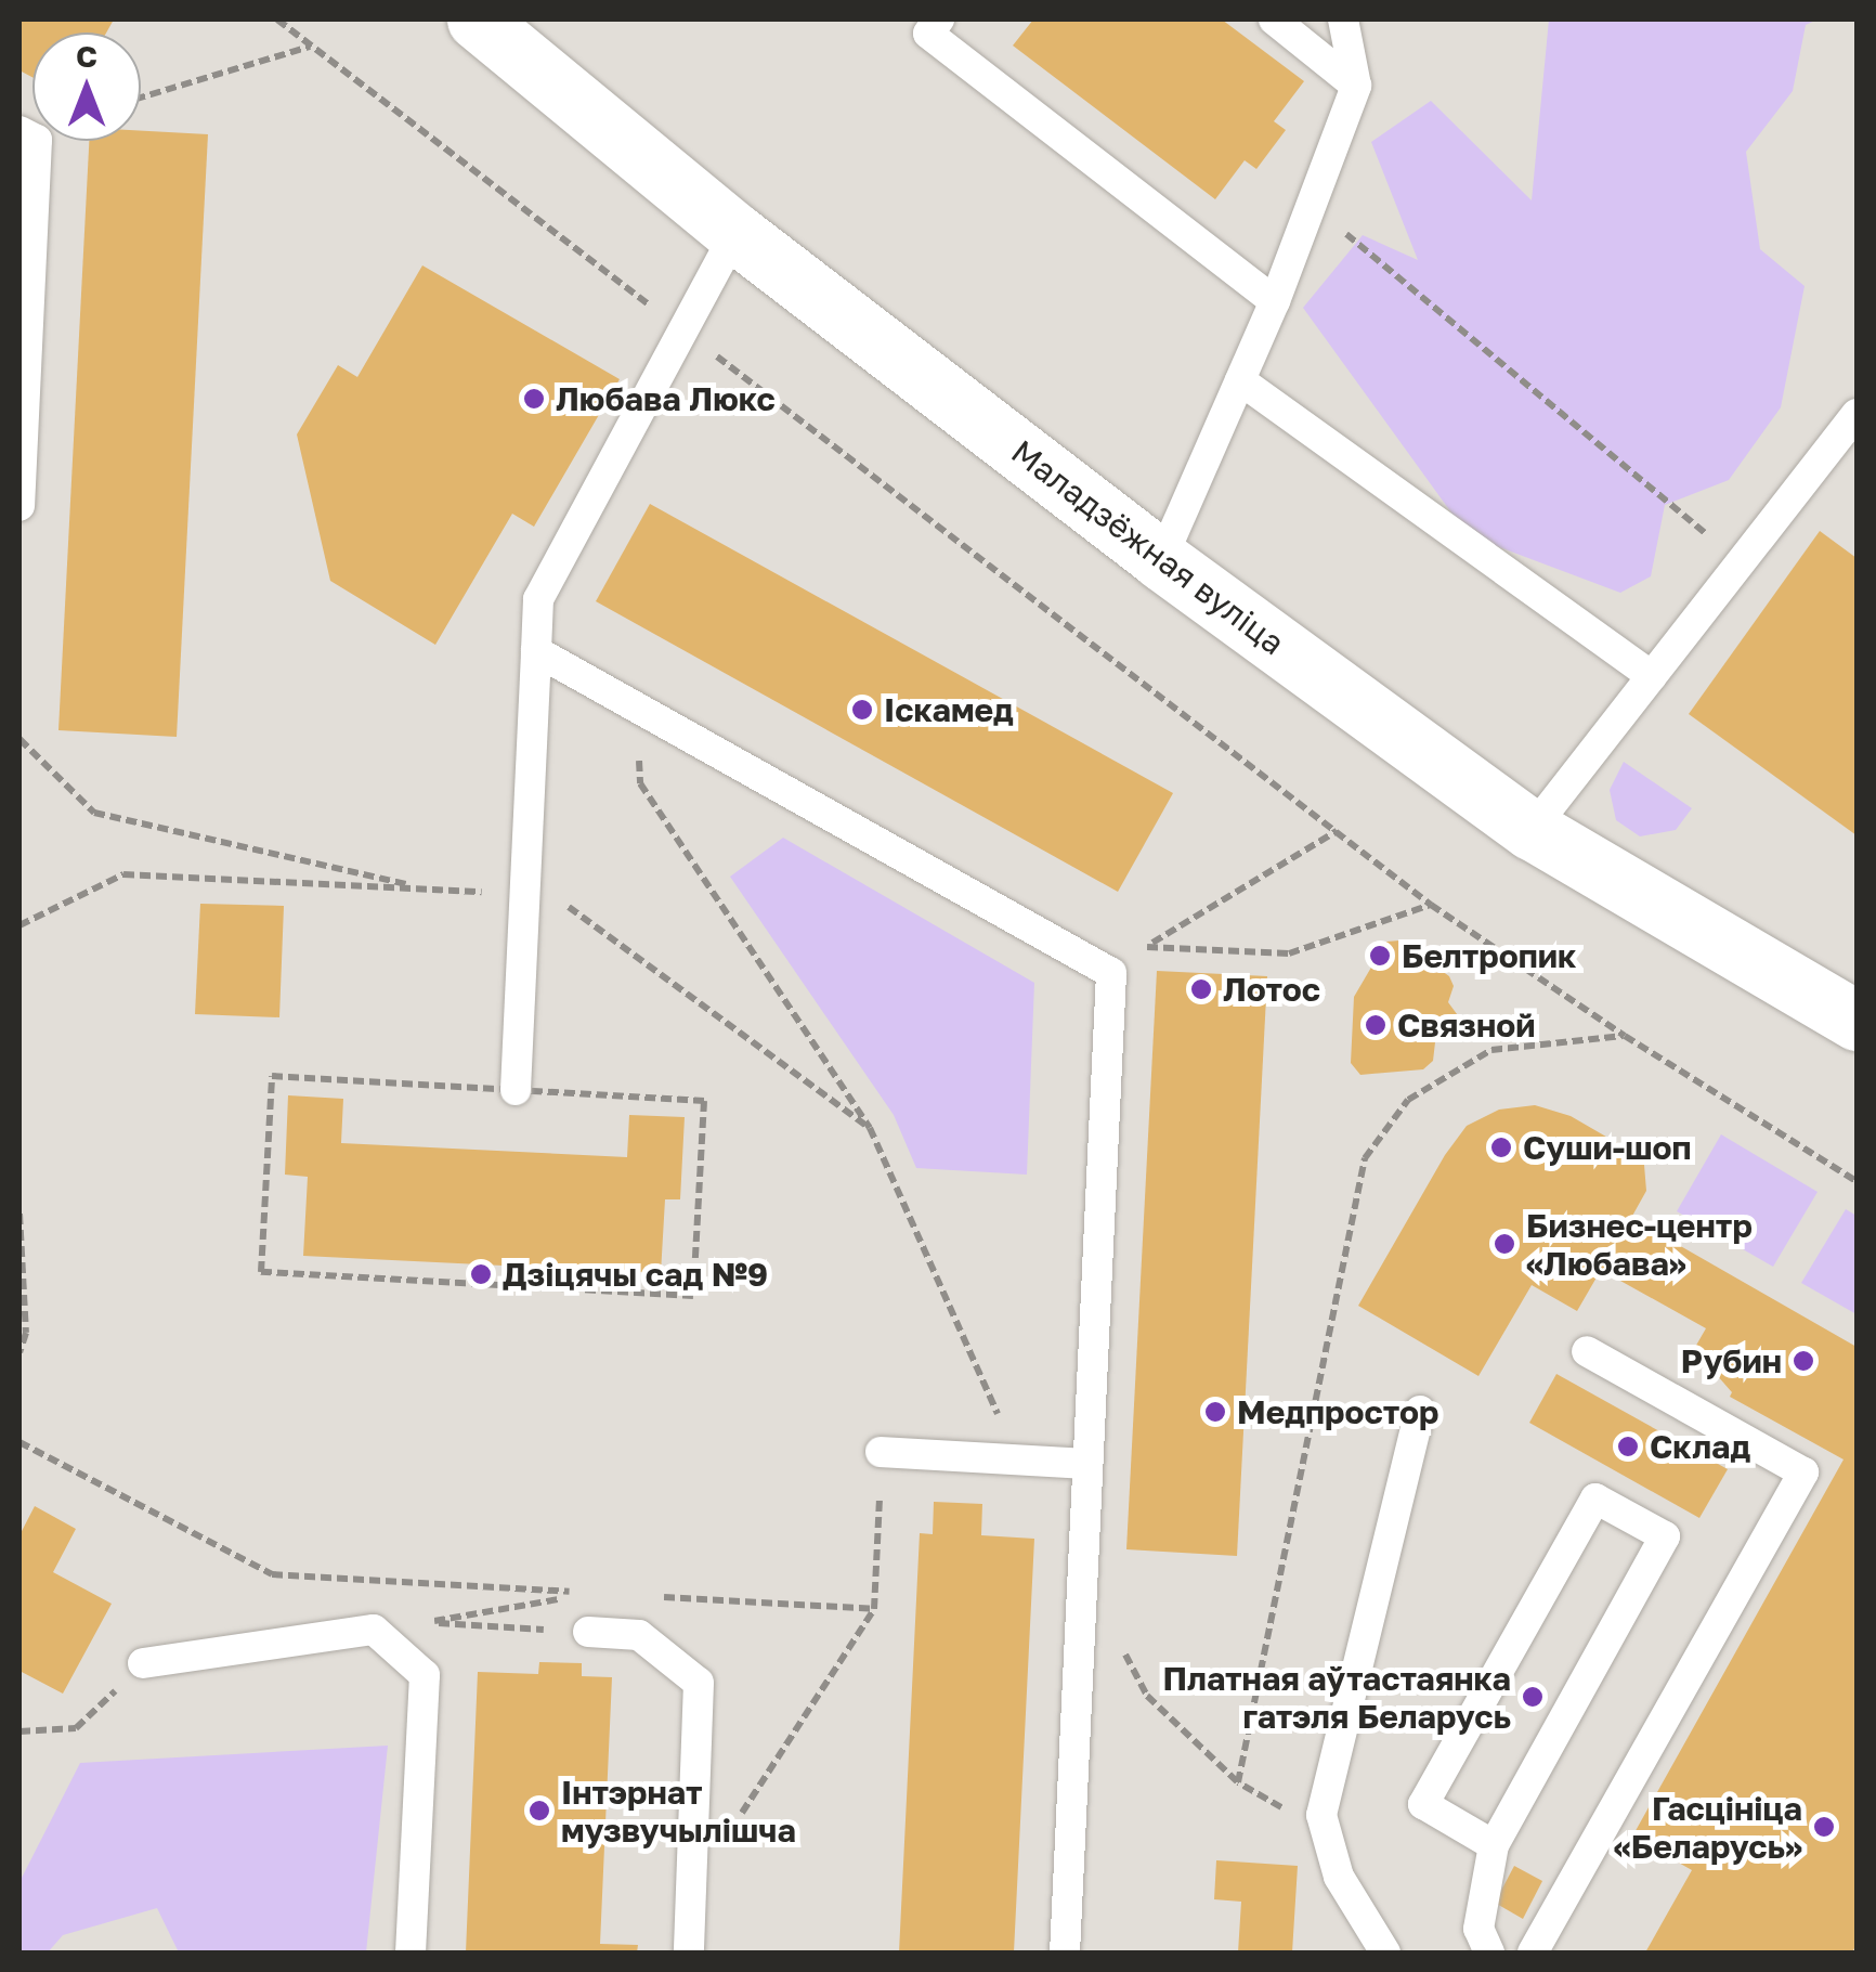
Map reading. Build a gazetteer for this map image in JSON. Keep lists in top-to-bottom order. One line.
{"streets":{"main road":["Маладзёжная вуліца"]},"places":["Любава Люкс","Іскамед","Белтропик","Лотос","Связной","Суши-шоп","Бизнес-центр «Любава»","Дзіцячы сад №9","Рубин","Медпростор","Склад","Платная аўтастаянка гатэля Беларусь","Інтэрнат музвучылішча","Гасцініца «Беларусь»"],"north":"top"}
